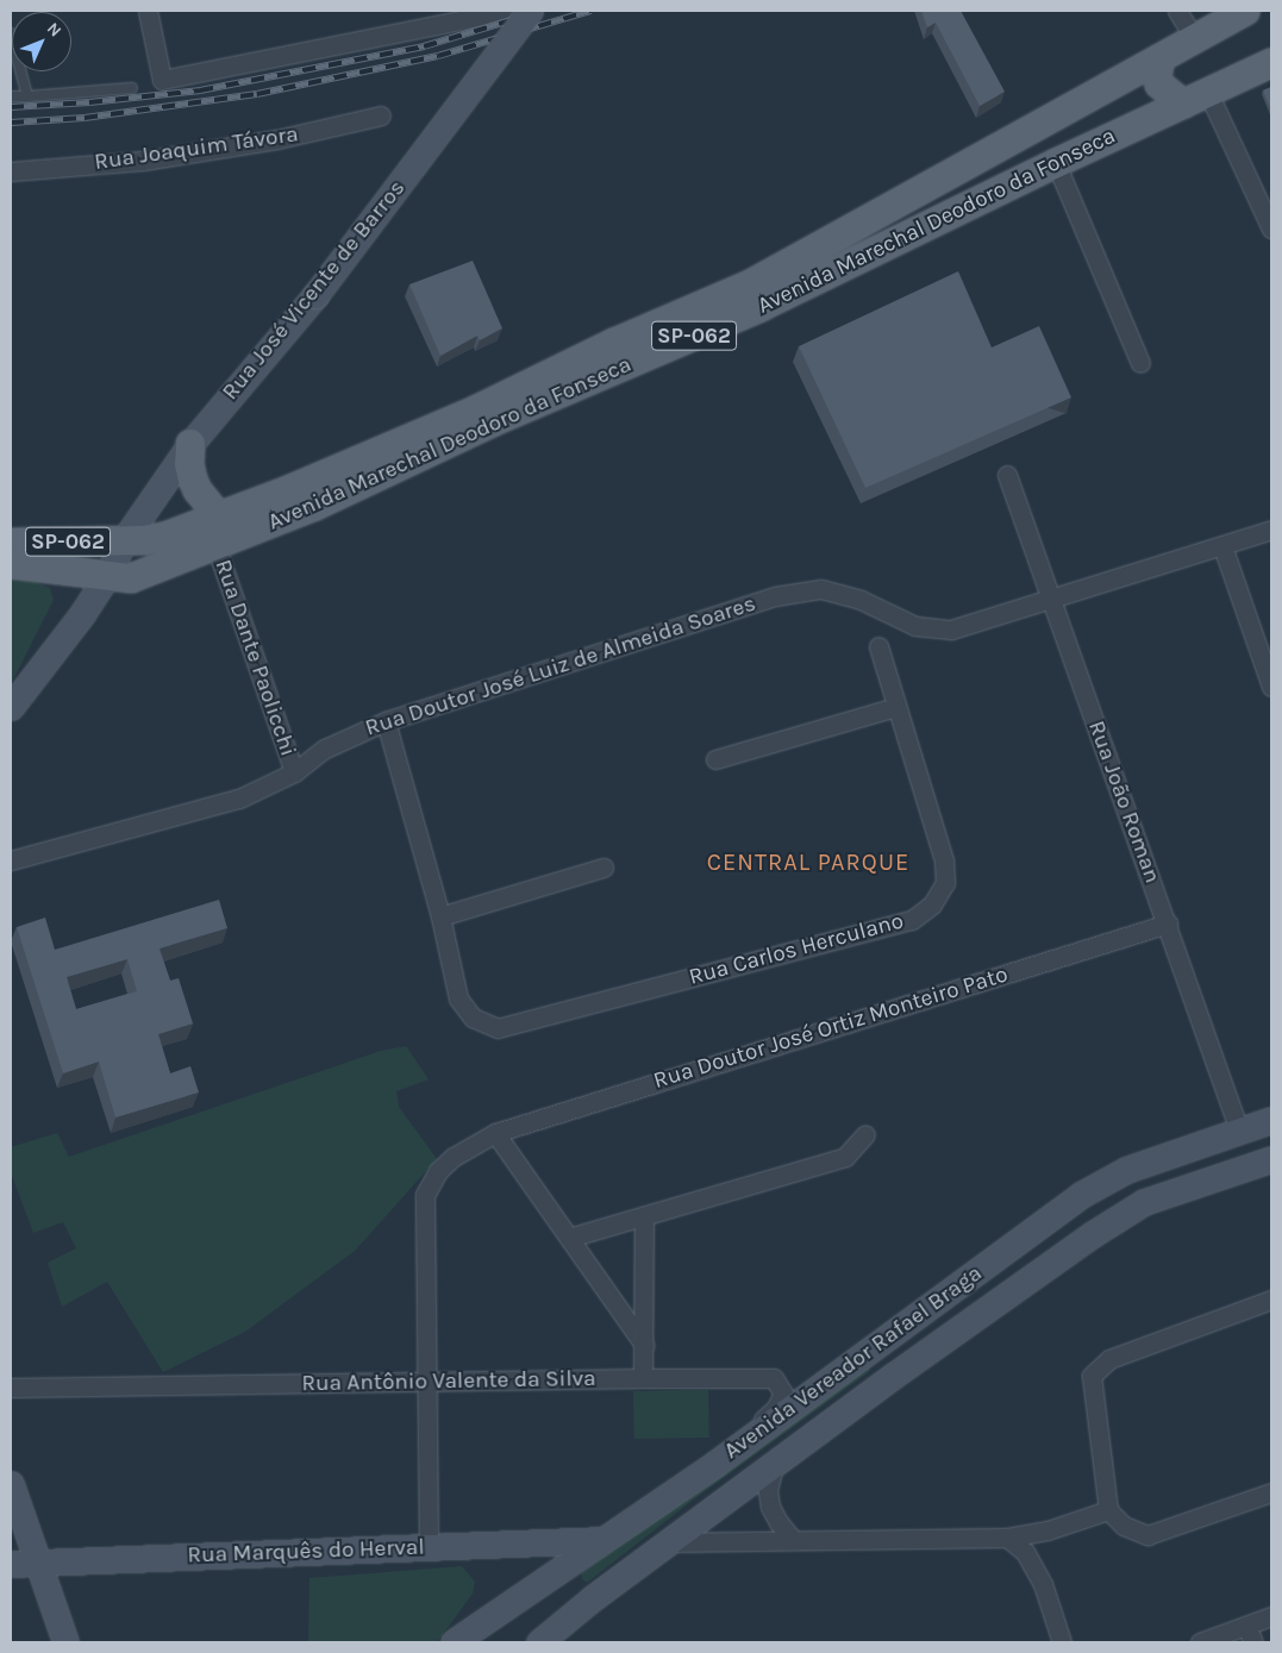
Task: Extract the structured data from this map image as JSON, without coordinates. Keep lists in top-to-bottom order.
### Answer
{
  "streets": {
    "main road": [
      "Avenida Marechal Deodoro da Fonseca",
      "Rua José Vicente de Barros",
      "SP-062",
      "Avenida Vereador Rafael Braga",
      "Rua Marquês do Herval"
    ],
    "street": [
      "Rua Joaquim Távora",
      "Rua Dante Paolicchi",
      "Rua Doutor José Luiz de Almeida Soares",
      "Rua João Roman",
      "Rua Carlos Herculano",
      "Rua Doutor José Ortiz Monteiro Pato",
      "Rua Antônio Valente da Silva"
    ]
  },
  "crossings": [
    ["Avenida Marechal Deodoro da Fonseca", "Rua José Vicente de Barros"],
    ["Avenida Marechal Deodoro da Fonseca", "SP-062"],
    ["Avenida Marechal Deodoro da Fonseca", "Rua Dante Paolicchi"],
    ["Rua José Vicente de Barros", "SP-062"],
    ["Rua Dante Paolicchi", "Rua Doutor José Luiz de Almeida Soares"],
    ["Rua Doutor José Luiz de Almeida Soares", "Rua João Roman"],
    ["Rua João Roman", "Rua Doutor José Ortiz Monteiro Pato"],
    ["Rua João Roman", "Avenida Vereador Rafael Braga"],
    ["Rua Doutor José Ortiz Monteiro Pato", "Rua Antônio Valente da Silva"],
    ["Rua Doutor José Ortiz Monteiro Pato", "Rua Marquês do Herval"],
    ["Avenida Vereador Rafael Braga", "Rua Antônio Valente da Silva"],
    ["Avenida Vereador Rafael Braga", "Rua Marquês do Herval"]
  ],
  "districts": ["CENTRAL PARQUE"],
  "north": "top right"
}
